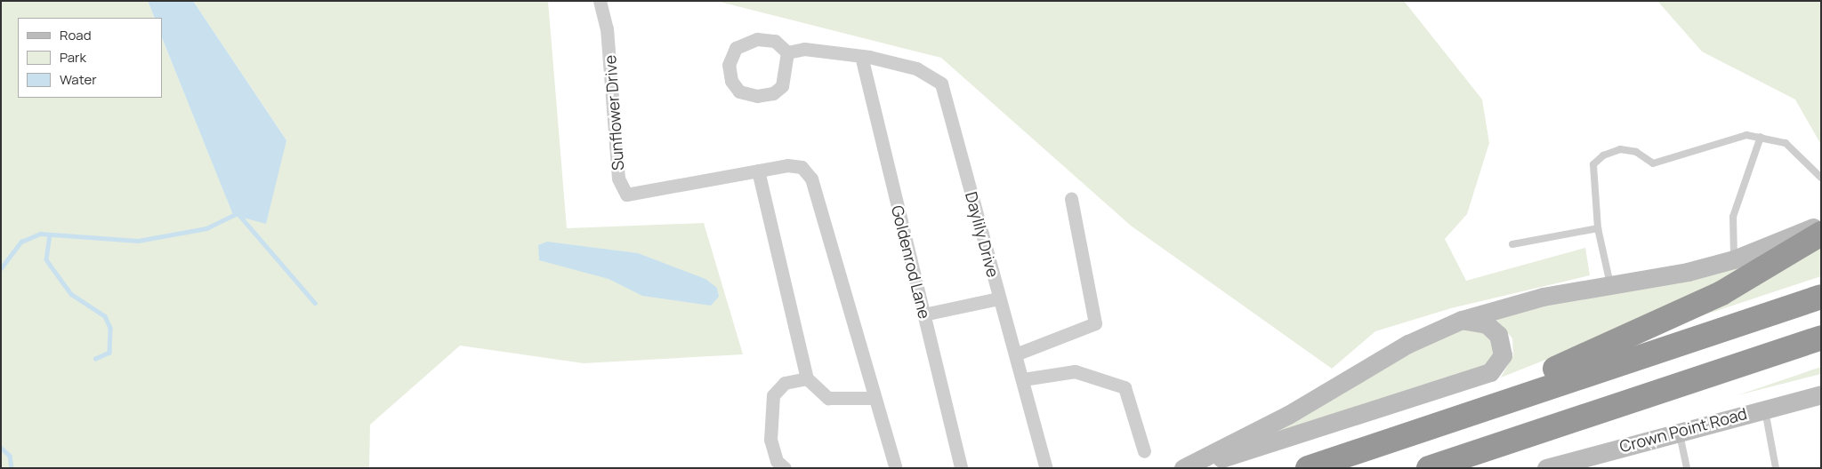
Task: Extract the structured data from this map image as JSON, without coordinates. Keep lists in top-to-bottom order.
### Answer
{
  "streets": {
    "main road": ["Crown Point Road"],
    "street": ["Sunflower Drive", "Daylily Drive", "Goldenrod Lane"]
  },
  "crossings": [
    ["Daylily Drive", "Goldenrod Lane"]
  ],
  "legend": ["Road", "Park", "Water"]
}
